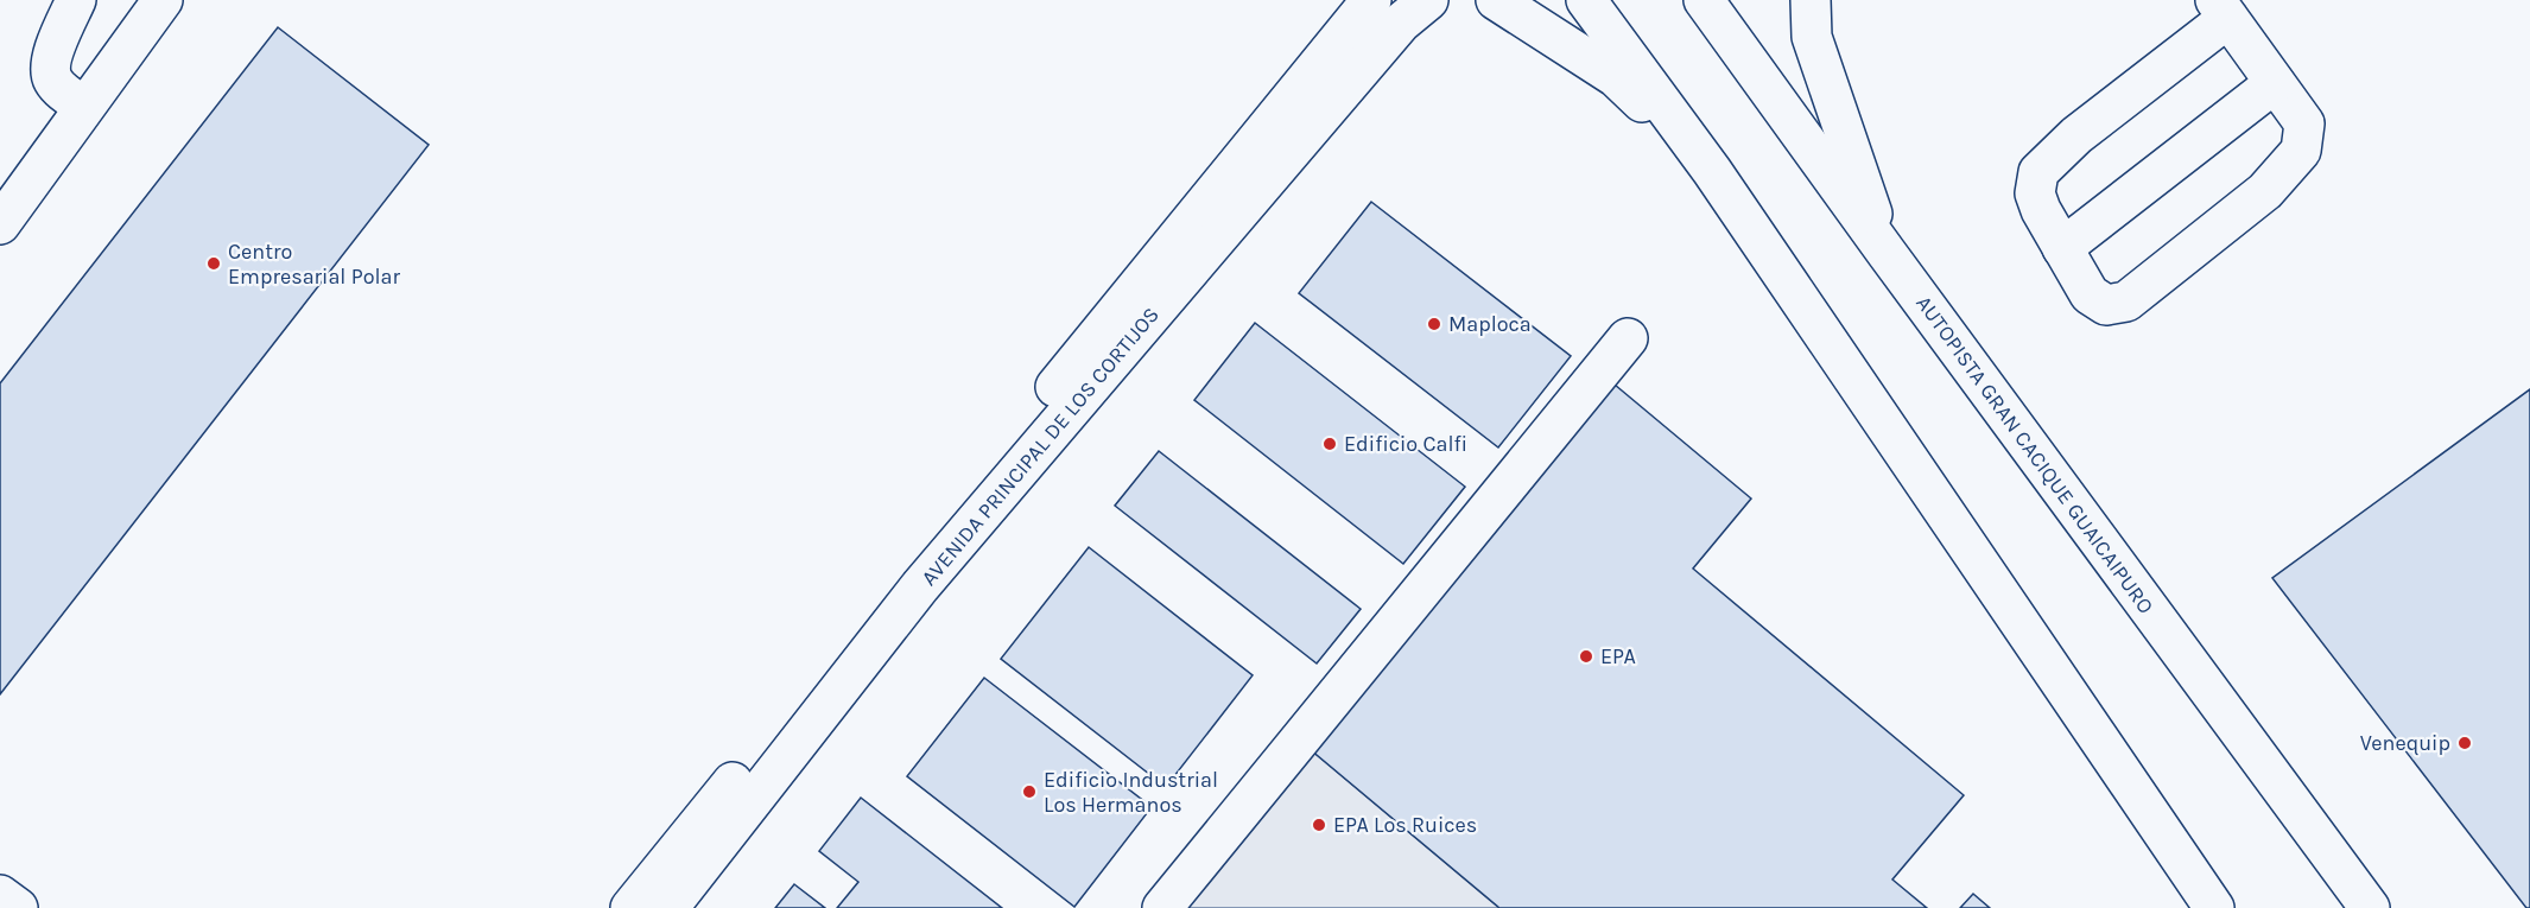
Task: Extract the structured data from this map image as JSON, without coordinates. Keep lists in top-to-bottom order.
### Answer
{
  "streets": {
    "main road": ["AVENIDA PRINCIPAL DE LOS CORTIJOS", "AUTOPISTA GRAN CACIQUE GUAICAIPURO"]
  },
  "places": [
    "Centro Empresarial Polar",
    "Maploca",
    "Edificio Calfi",
    "EPA",
    "Venequip",
    "Edificio Industrial Los Hermanos",
    "EPA Los Ruices"
  ]
}
